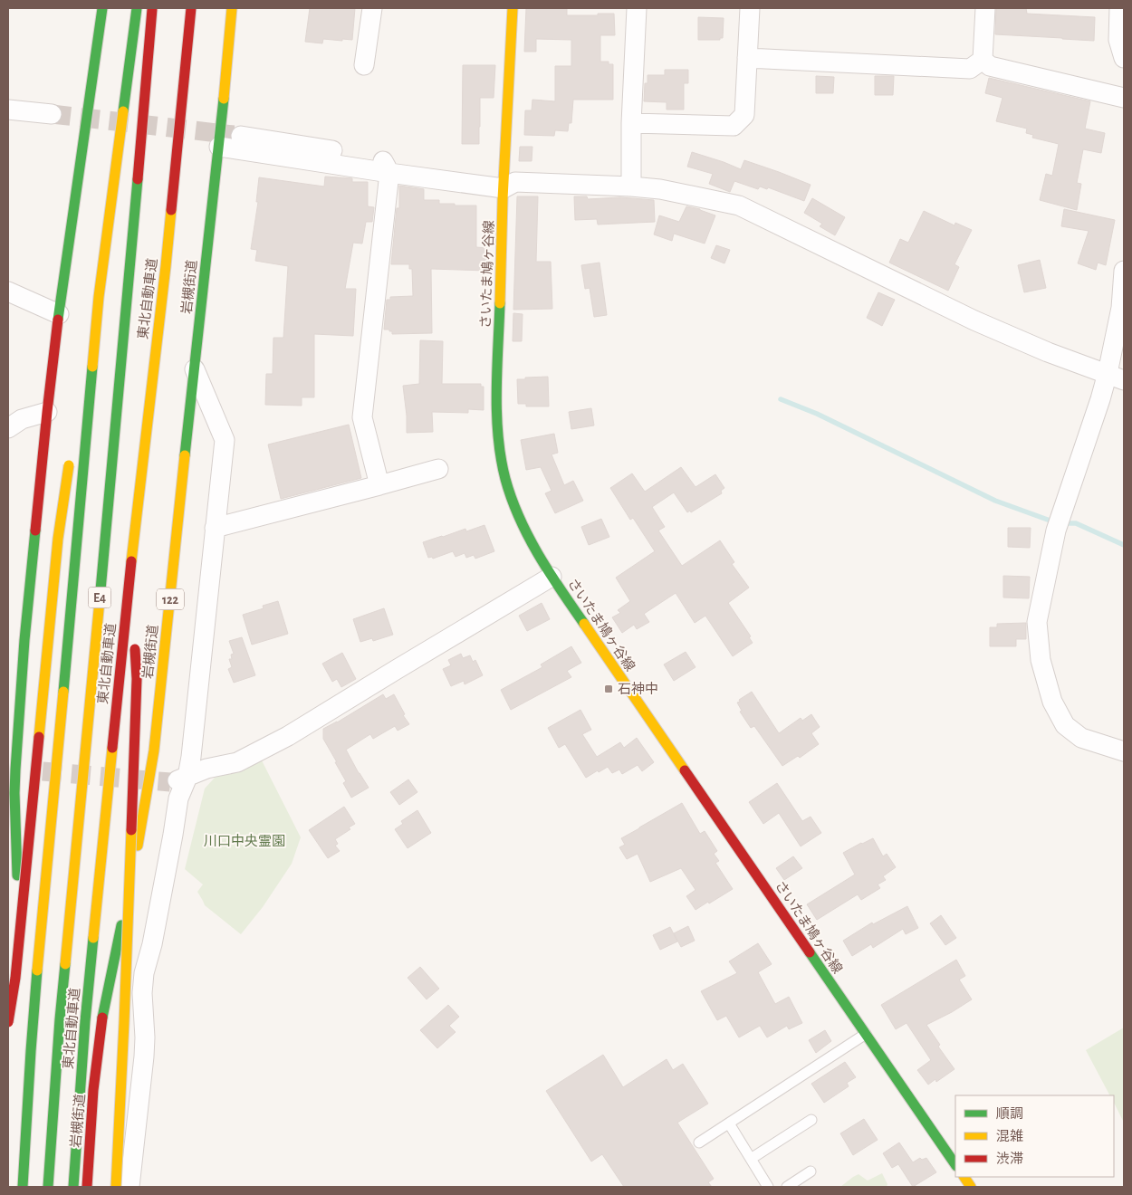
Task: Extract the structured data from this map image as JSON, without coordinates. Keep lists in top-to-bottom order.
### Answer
{
  "streets": {
    "main road": [
      "さいたま鳩ヶ谷線",
      "岩槻街道",
      "東北自動車道",
      "E4",
      "122"
    ]
  },
  "crossings": [
    ["岩槻街道", "122"]
  ],
  "parks": ["川口中央霊園"],
  "places": {
    "transit": ["石神中"]
  },
  "legend": ["順調", "混雑", "渋滞"]
}
